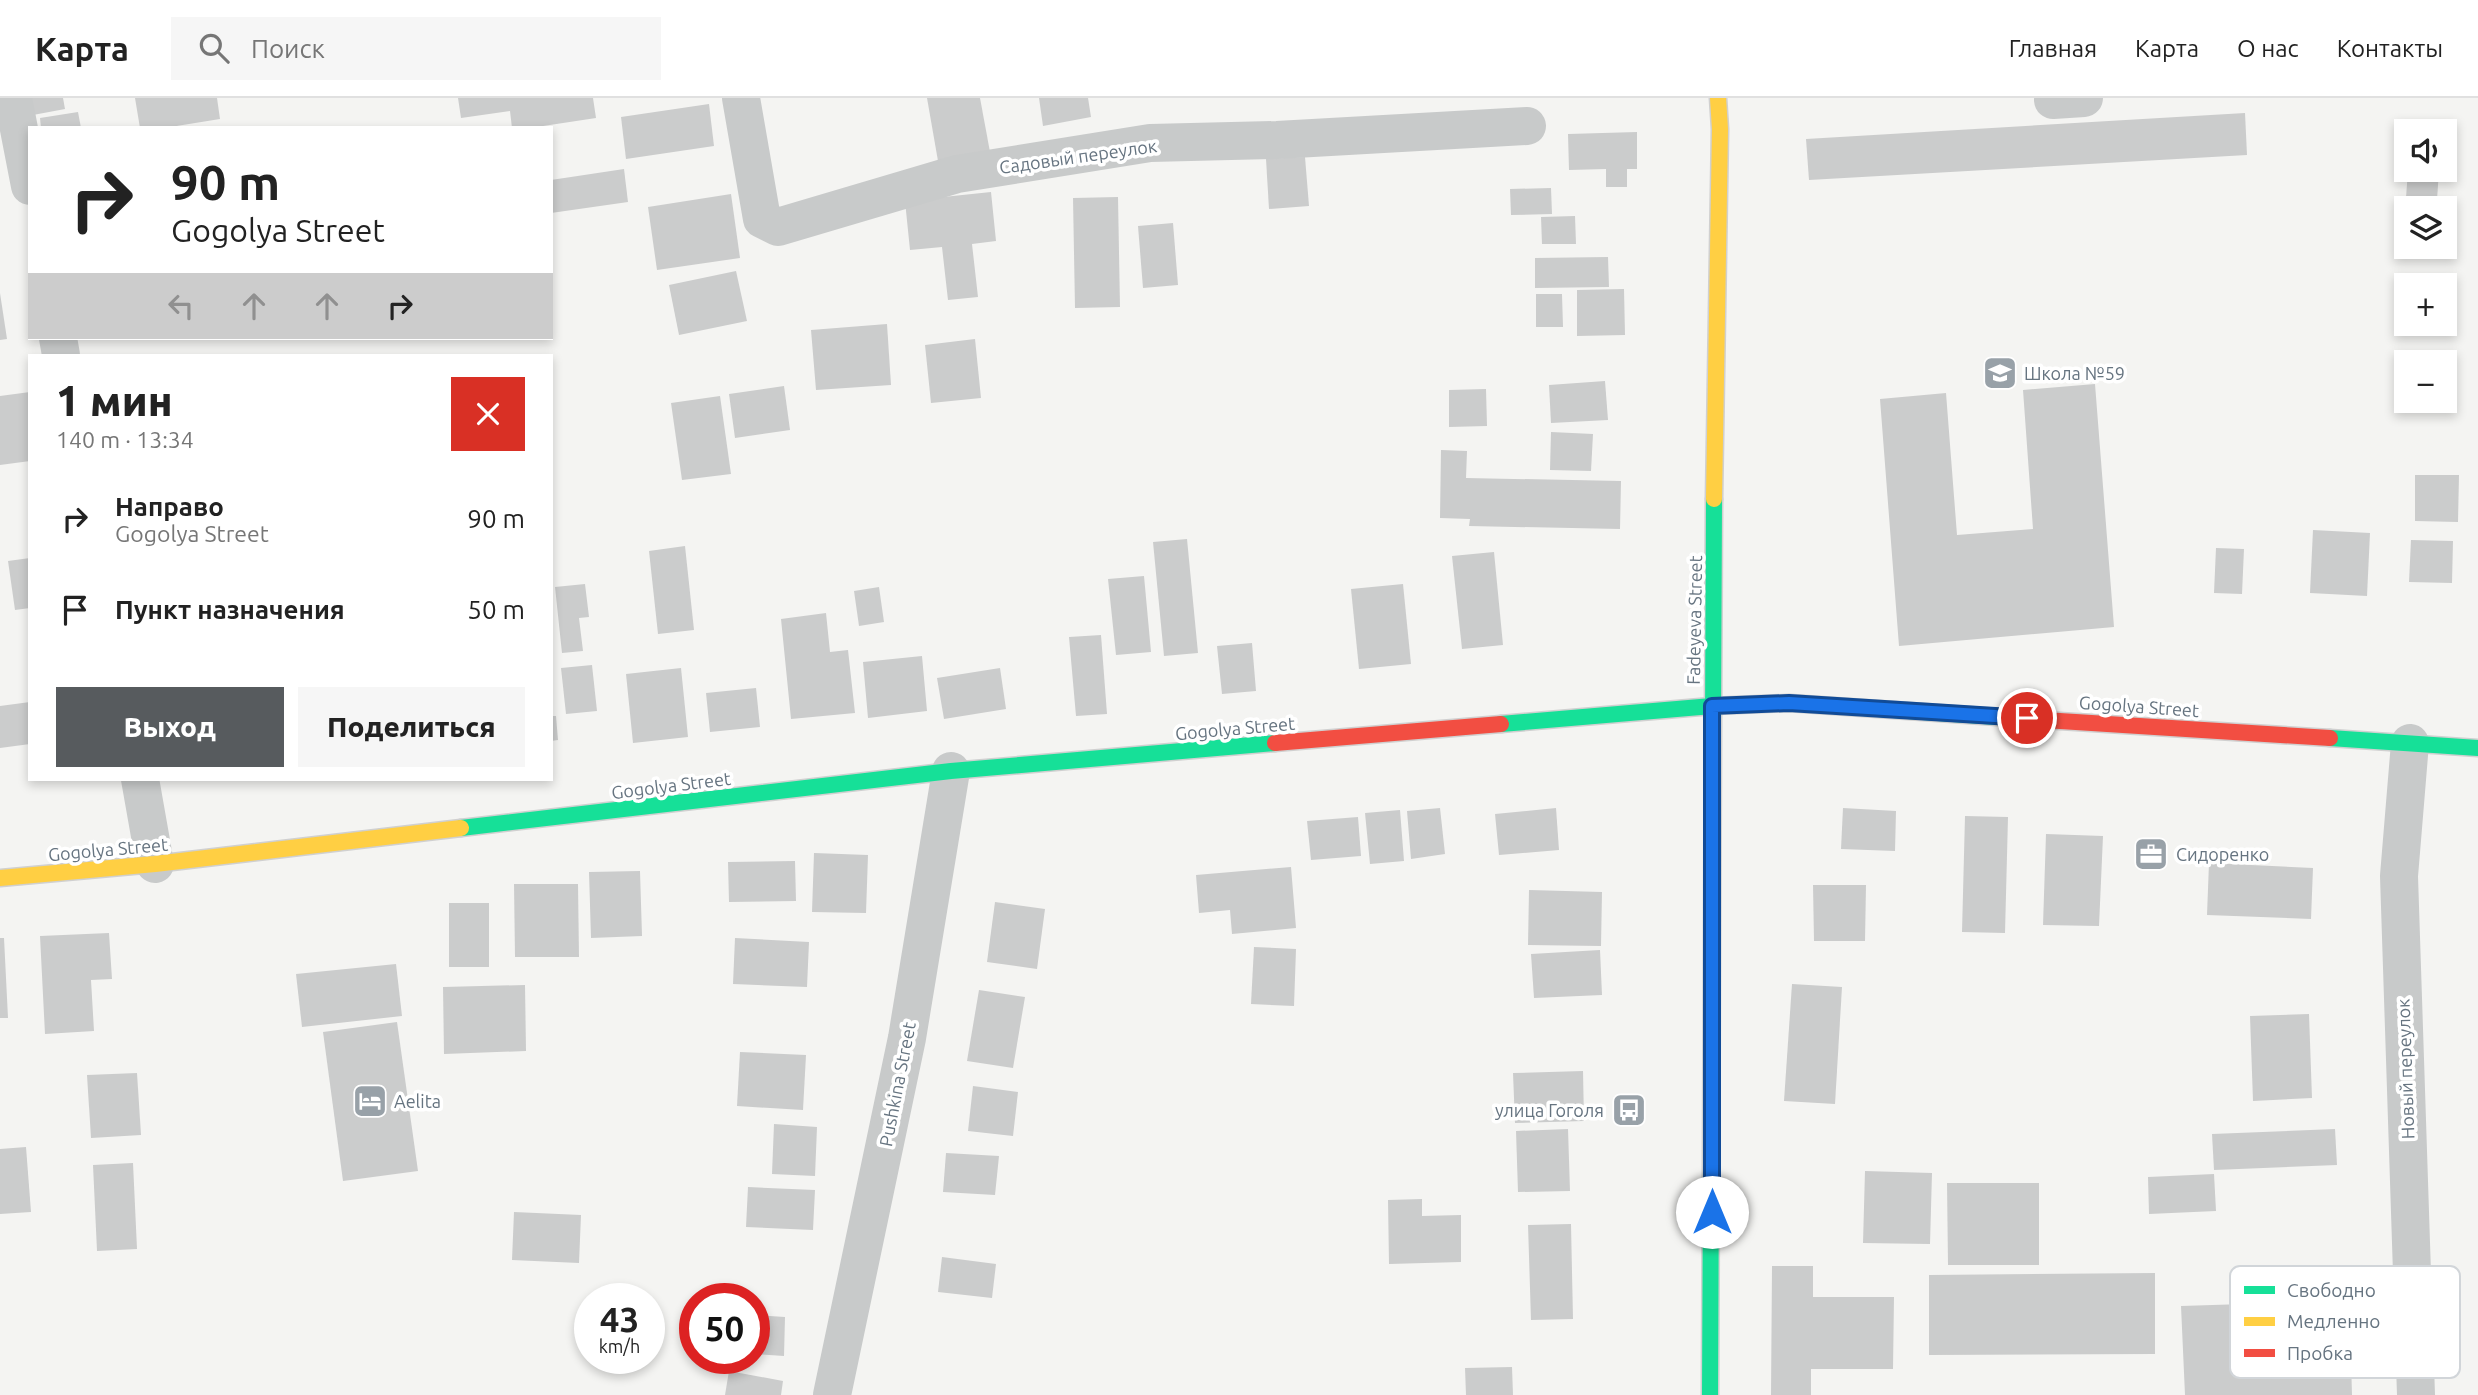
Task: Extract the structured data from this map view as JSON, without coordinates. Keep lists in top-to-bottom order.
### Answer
{
  "streets": {
    "main road": ["Fadeyeva Street", "Gogolya Street"],
    "street": ["Садовый переулок", "Новый переулок", "Pushkina Street"]
  },
  "crossings": [
    ["Fadeyeva Street", "Gogolya Street"],
    ["Gogolya Street", "Новый переулок"],
    ["Gogolya Street", "Pushkina Street"]
  ],
  "places": {
    "school or university": ["Школа №59"],
    "office": ["Сидоренко"],
    "hotel": ["Aelita"],
    "bus stop": ["улица Гоголя"]
  },
  "legend": ["Свободно", "Медленно", "Пробка"],
  "page": {
    "header": "Карта",
    "search": "Поиск",
    "nav": [
      "Главная",
      "Карта",
      "О нас",
      "Контакты"
    ],
    "map_buttons": ["+", "−"],
    "turn": ["90 m", "Gogolya Street"],
    "heading": ["1 мин", "140 m · 13:34"],
    "list": [
      {
        "name": "Направо",
        "note": "Gogolya Street",
        "value": "90 m"
      },
      {
        "name": "Пункт назначения",
        "value": "50 m"
      }
    ],
    "buttons": ["Выход", "Поделиться"],
    "speed": "43 km/h",
    "limit": "50"
  }
}
